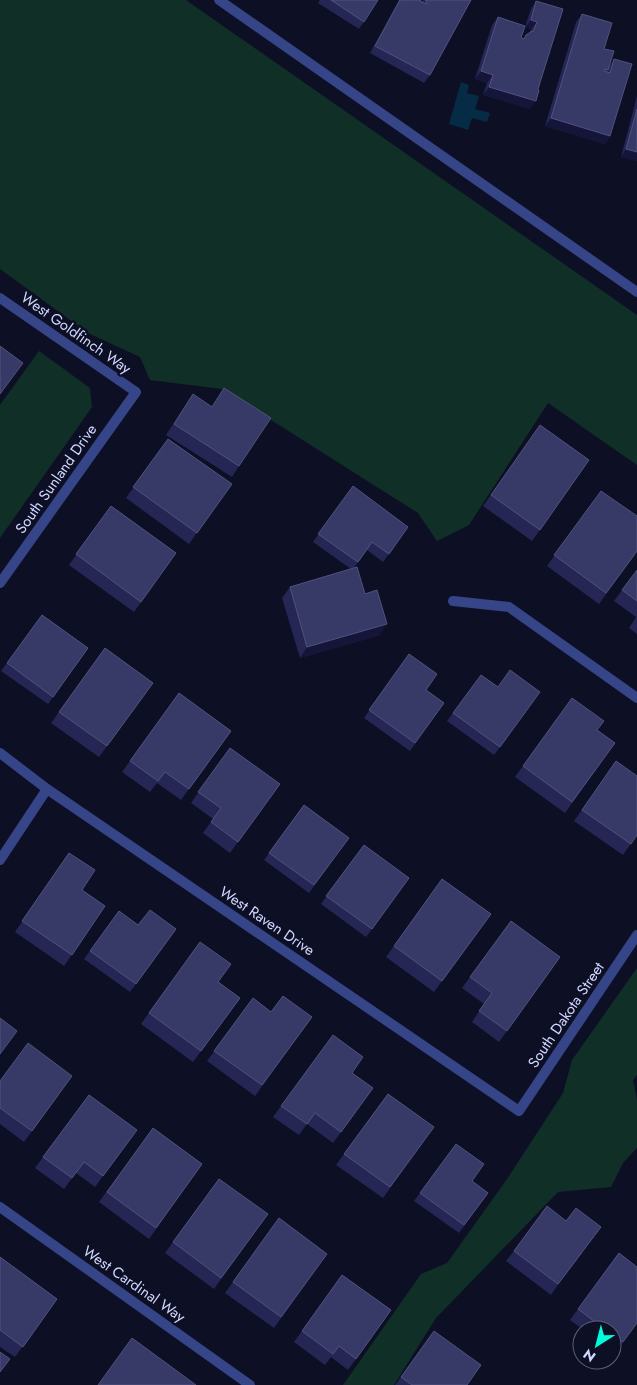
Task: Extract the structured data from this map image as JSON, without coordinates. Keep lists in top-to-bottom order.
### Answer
{
  "streets": {
    "street": [
      "West Goldfinch Way",
      "South Sunland Drive",
      "West Raven Drive",
      "South Dakota Street",
      "West Cardinal Way"
    ]
  },
  "crossings": [
    ["West Goldfinch Way", "South Sunland Drive"],
    ["West Raven Drive", "South Dakota Street"]
  ],
  "north": "bottom left"
}
